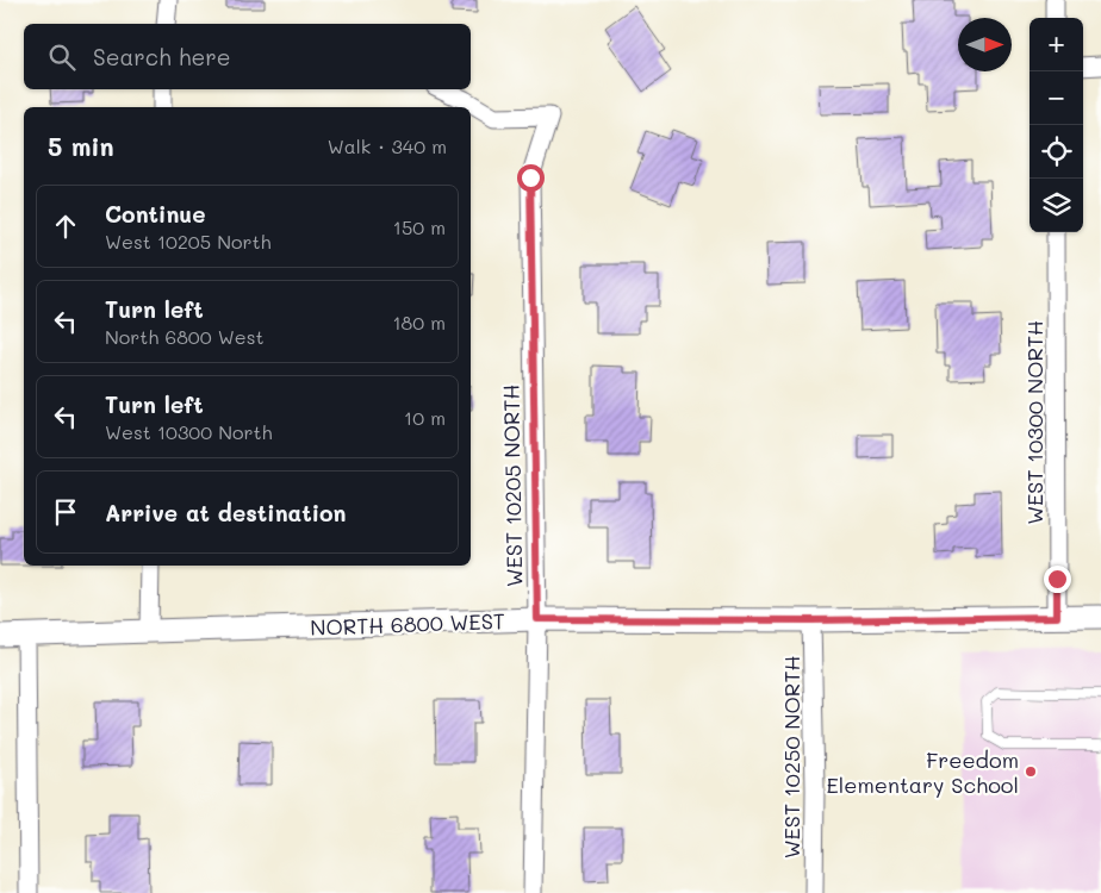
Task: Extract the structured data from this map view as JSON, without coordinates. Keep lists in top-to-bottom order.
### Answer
{
  "streets": {
    "street": [
      "WEST 10300 NORTH",
      "WEST 10205 NORTH",
      "NORTH 6800 WEST",
      "WEST 10250 NORTH"
    ]
  },
  "crossings": [
    ["WEST 10300 NORTH", "NORTH 6800 WEST"],
    ["WEST 10205 NORTH", "NORTH 6800 WEST"],
    ["NORTH 6800 WEST", "WEST 10250 NORTH"]
  ],
  "places": ["Freedom Elementary School"],
  "north": "right",
  "page": {
    "map_buttons": ["+", "−"],
    "search": "Search here",
    "heading": ["5 min", "Walk · 340 m"],
    "list": [
      ["Continue", "West 10205 North", "150 m"],
      ["Turn left", "North 6800 West", "180 m"],
      ["Turn left", "West 10300 North", "10 m"],
      "Arrive at destination"
    ]
  }
}
